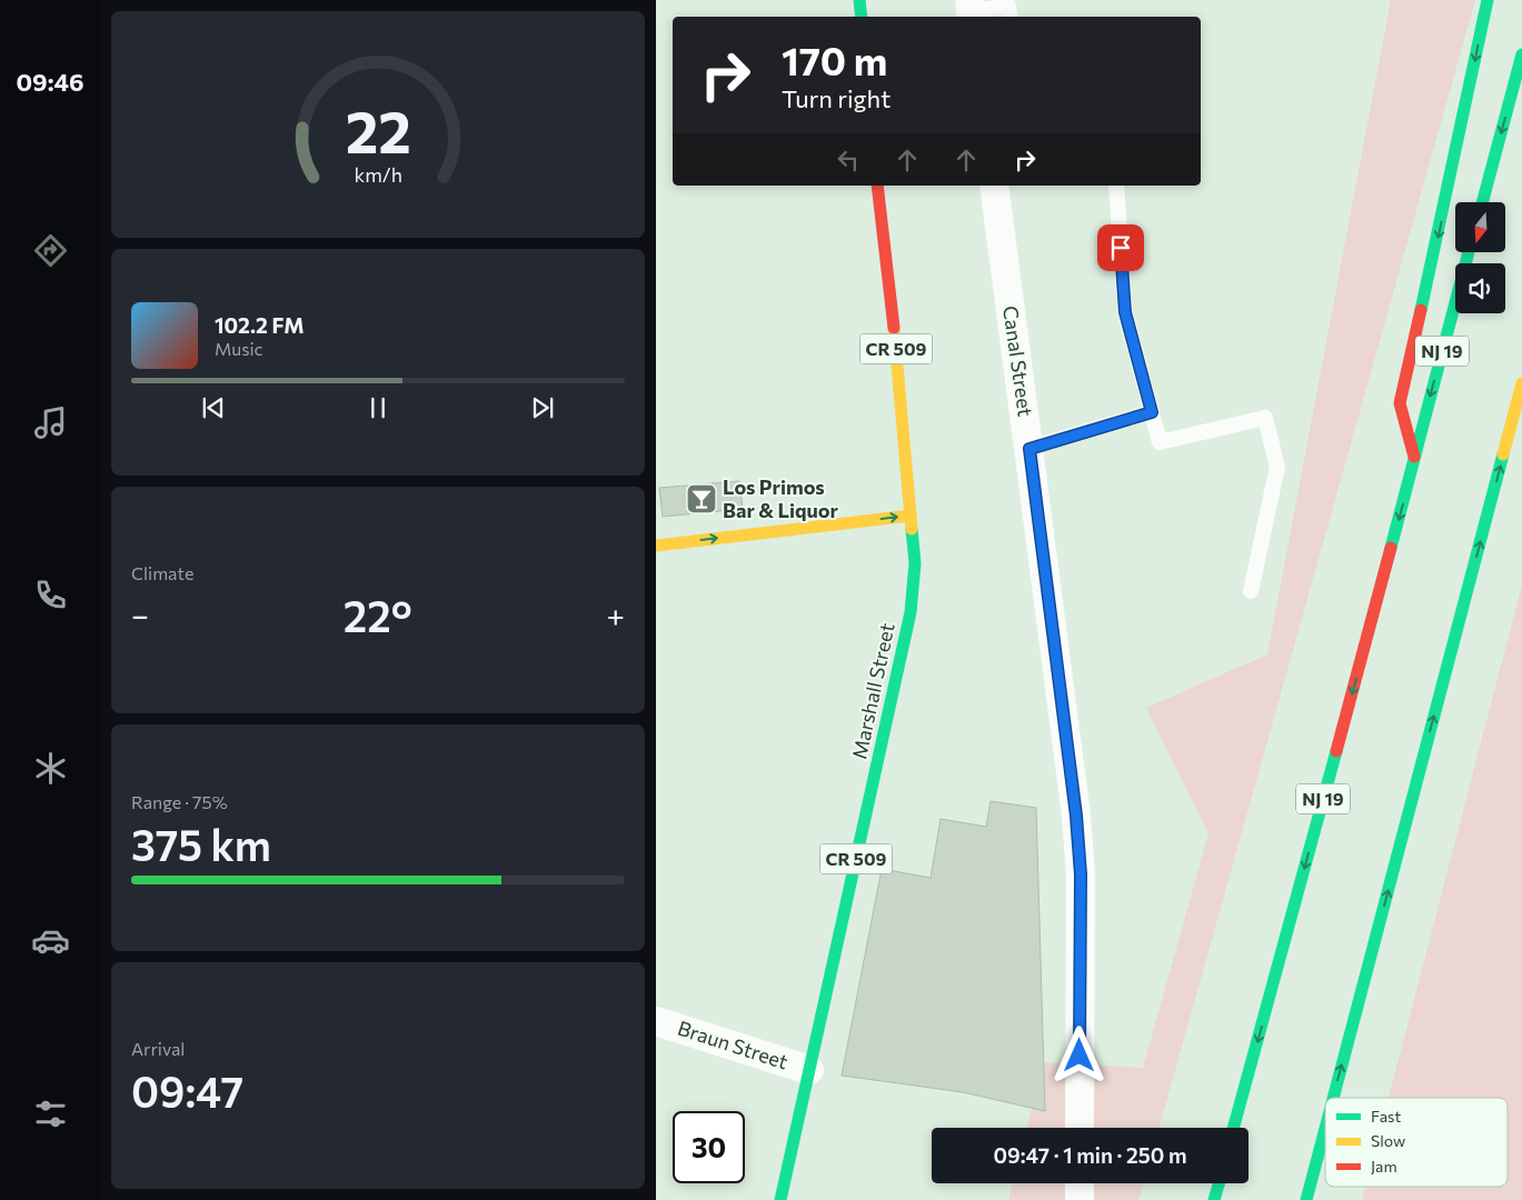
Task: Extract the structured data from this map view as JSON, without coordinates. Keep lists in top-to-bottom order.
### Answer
{
  "streets": {
    "main road": ["CR 509", "NJ 19", "Marshall Street"],
    "street": ["Canal Street", "Braun Street"]
  },
  "crossings": [
    ["Marshall Street", "Braun Street"]
  ],
  "places": {
    "bar": ["Los Primos Bar & Liquor"]
  },
  "legend": ["Fast", "Slow", "Jam"],
  "north": "bottom",
  "page": {
    "tabs": "09:46",
    "turn": ["170 m", "Turn right"],
    "song": ["102.2 FM", "Music"],
    "tile": [
      "Climate",
      ["Range · 75%", "375 km"],
      ["Arrival", "09:47"]
    ],
    "heat": ["−", "22°", "+"],
    "limit": "30",
    "trip": "09:47 · 1 min · 250 m",
    "gauge": ["22", "km/h"]
  }
}
